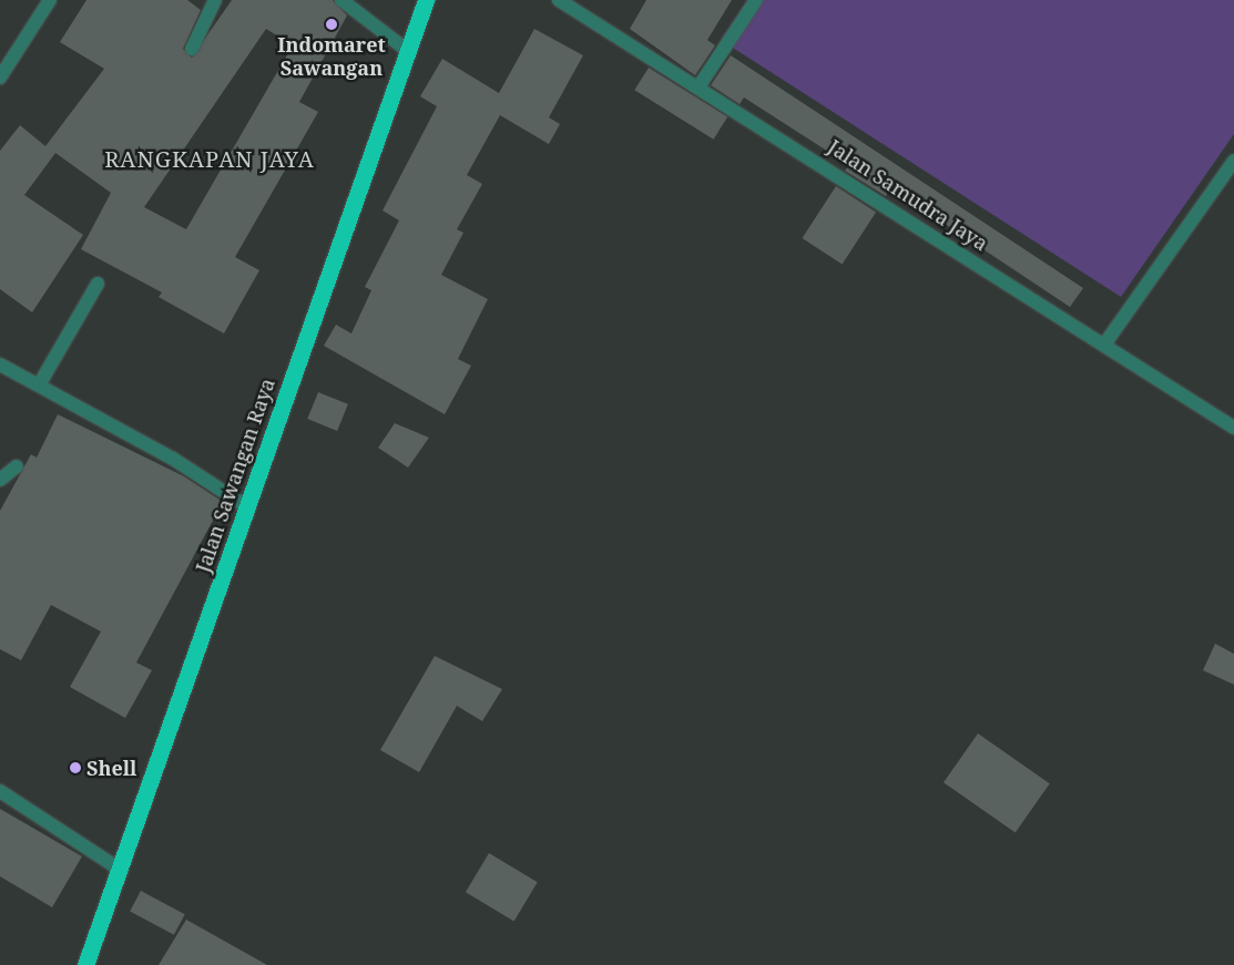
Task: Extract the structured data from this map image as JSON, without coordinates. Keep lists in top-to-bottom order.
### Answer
{
  "streets": {
    "highway": ["Jalan Sawangan Raya"],
    "street": ["Jalan Samudra Jaya"]
  },
  "districts": ["RANGKAPAN JAYA"],
  "places": ["Indomaret Sawangan", "Shell"]
}
